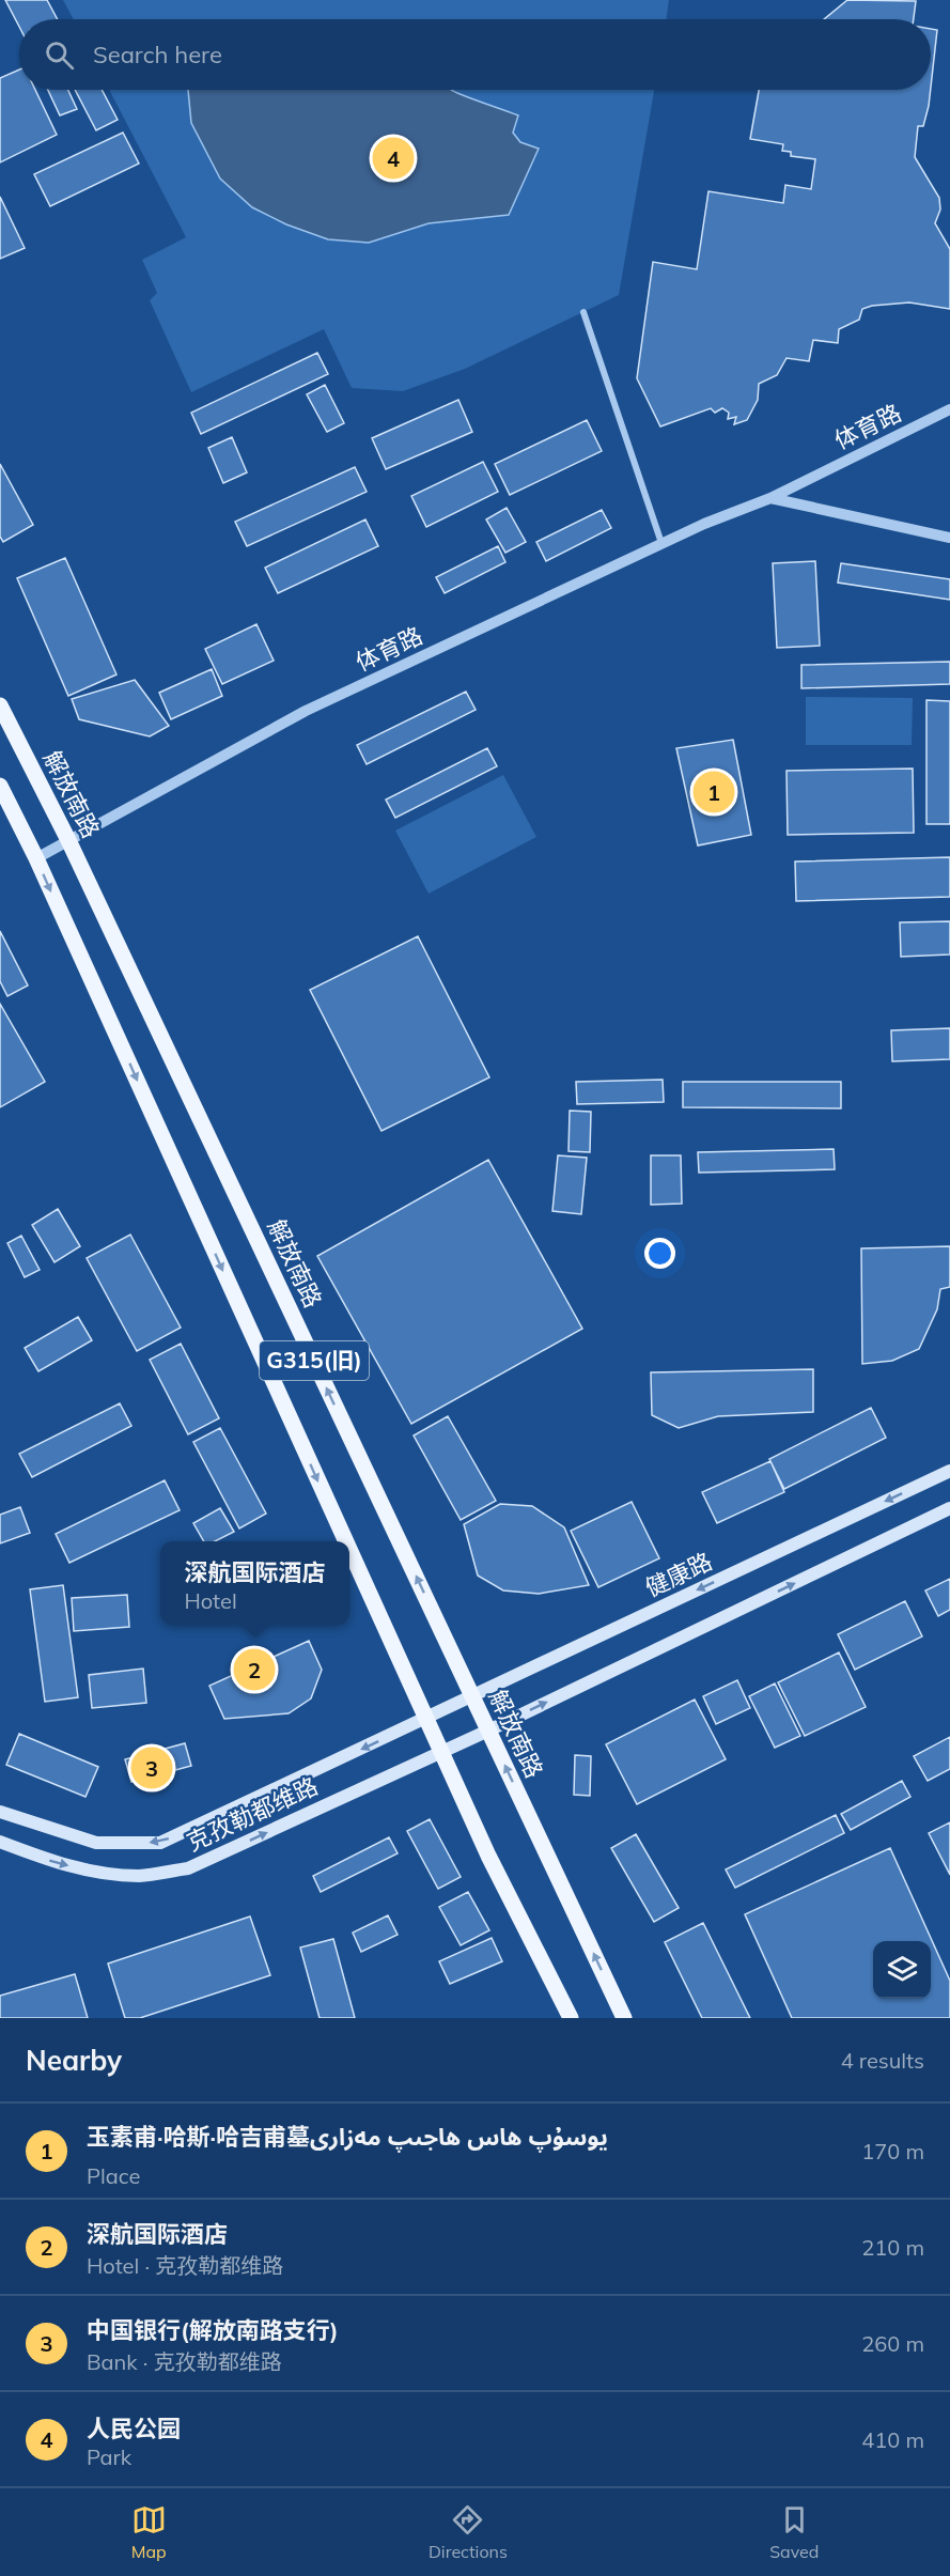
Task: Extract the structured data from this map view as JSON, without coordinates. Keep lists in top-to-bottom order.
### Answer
{
  "streets": {
    "main road": [
      "解放南路",
      "G315(旧)",
      "健康路",
      "克孜勒都维路"
    ],
    "street": ["体育路"]
  },
  "crossings": [
    ["体育路", "解放南路"],
    ["体育路", "G315(旧)"],
    ["解放南路", "健康路"],
    ["G315(旧)", "健康路"],
    ["G315(旧)", "克孜勒都维路"],
    ["健康路", "克孜勒都维路"]
  ],
  "page": {
    "search": "Search here",
    "pins": [
      "4",
      "1",
      "2",
      "3"
    ],
    "popup": ["深航国际酒店", "Hotel"],
    "heading": ["Nearby", "4 results"],
    "list": [
      {
        "mark": "1",
        "name": "玉素甫·哈斯·哈吉甫墓يوسۇپ ھاس ھاجىپ مەزارى",
        "note": "Place",
        "value": "170 m"
      },
      {
        "mark": "2",
        "name": "深航国际酒店",
        "note": "Hotel · 克孜勒都维路",
        "value": "210 m"
      },
      {
        "mark": "3",
        "name": "中国银行(解放南路支行)",
        "note": "Bank · 克孜勒都维路",
        "value": "260 m"
      },
      {
        "mark": "4",
        "name": "人民公园",
        "note": "Park",
        "value": "410 m"
      }
    ],
    "nav": ["Map", "Directions", "Saved"]
  }
}
